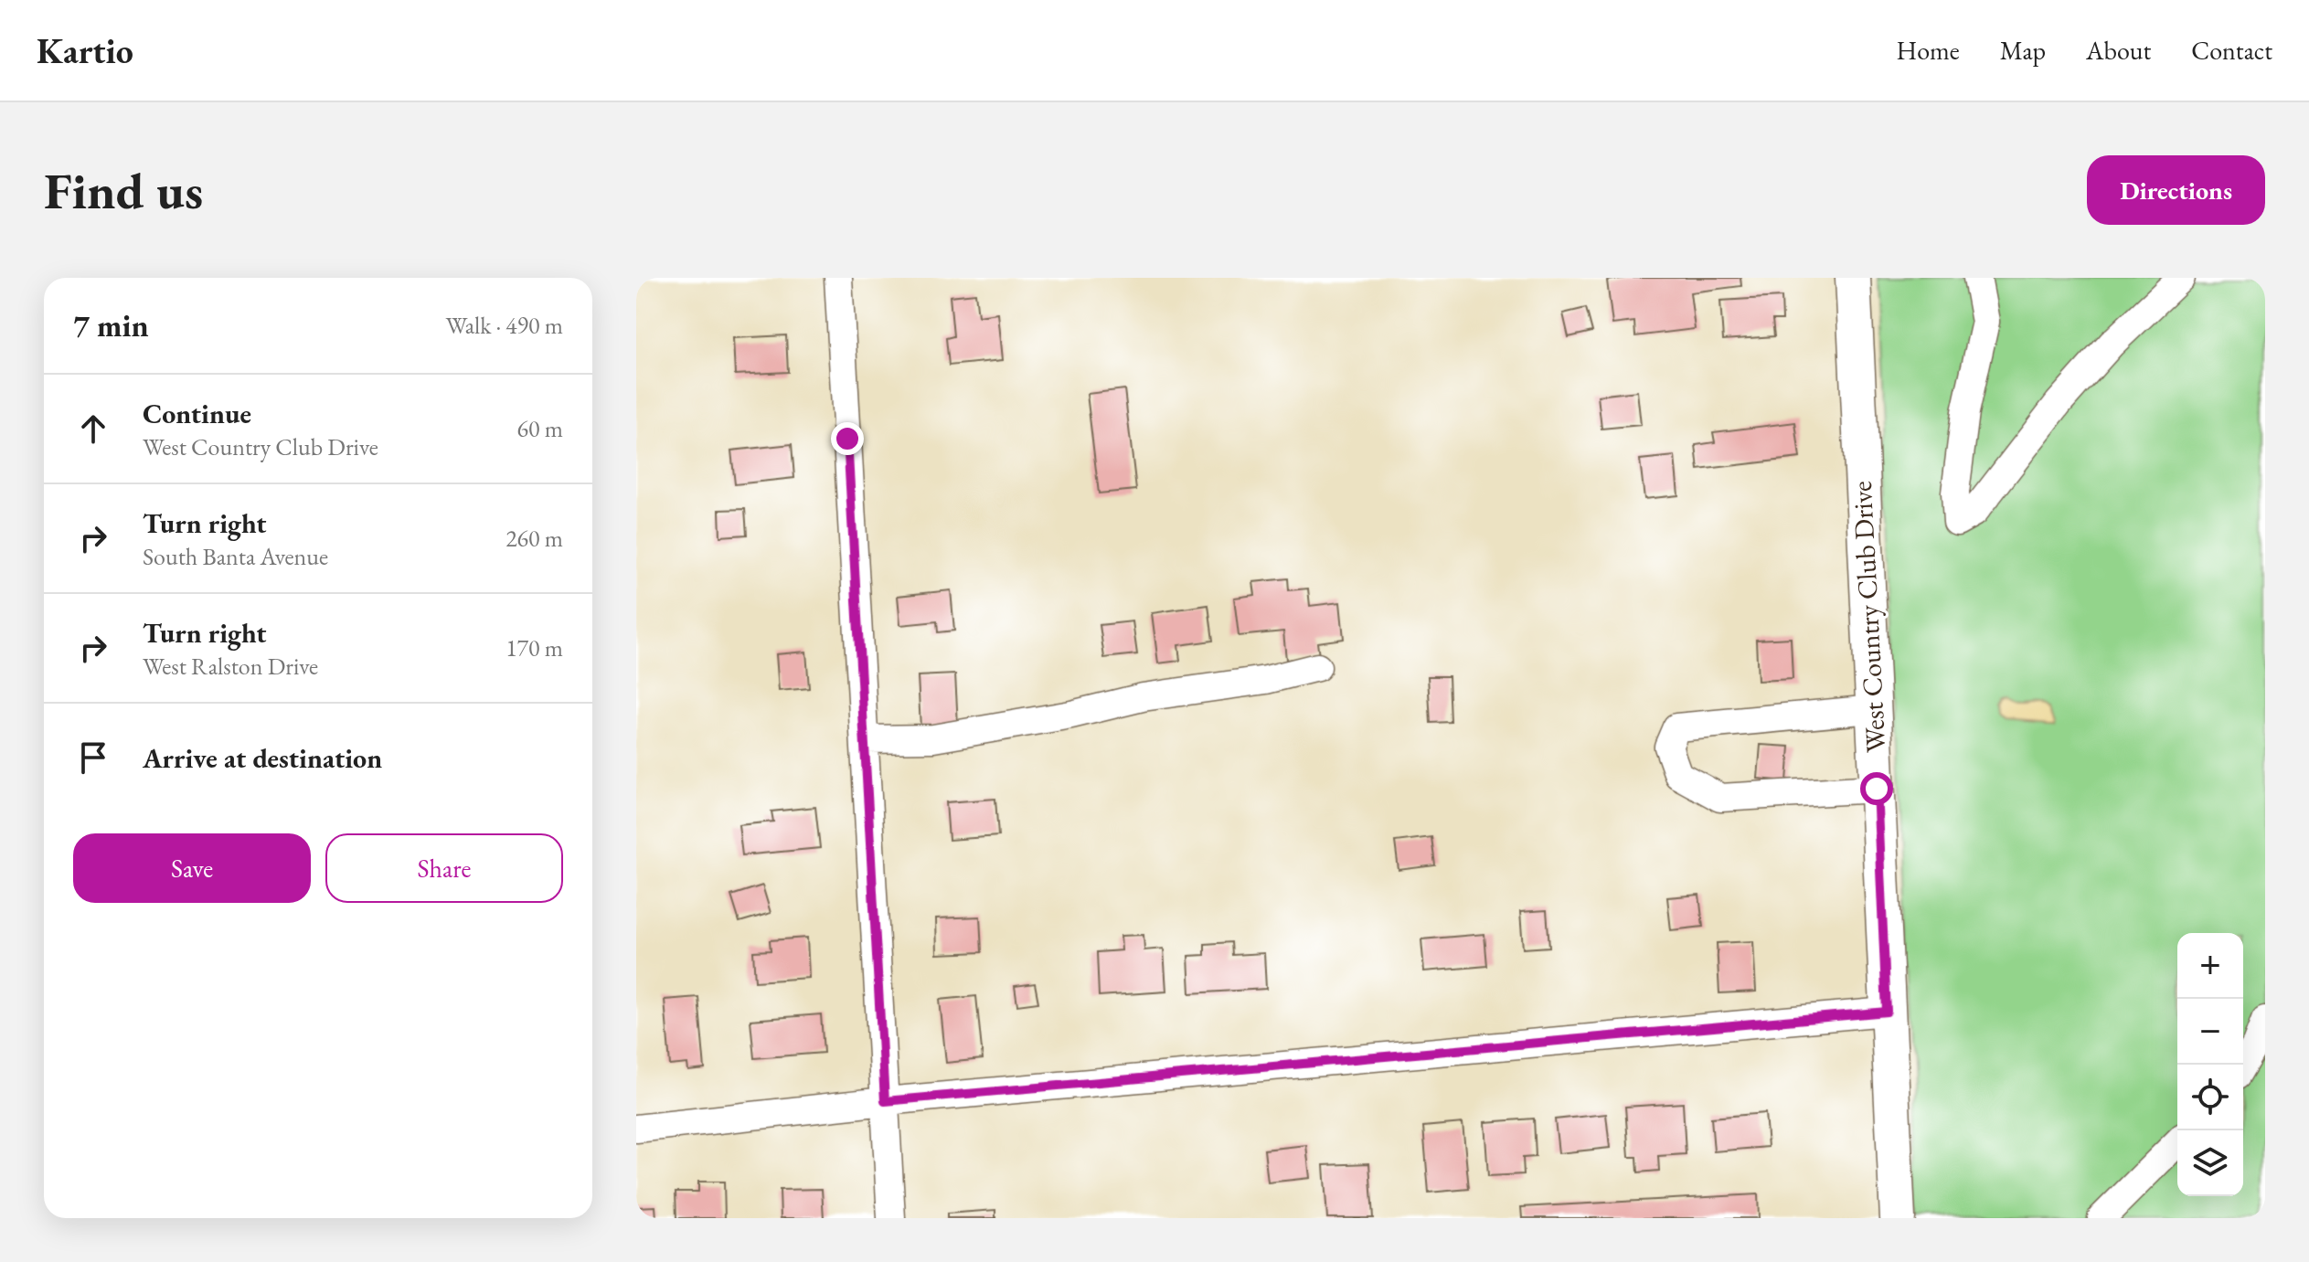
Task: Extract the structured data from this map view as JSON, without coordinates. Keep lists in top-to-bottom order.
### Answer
{
  "streets": {
    "main road": ["West Country Club Drive"]
  },
  "page": {
    "header": "Kartio",
    "nav": [
      "Home",
      "Map",
      "About",
      "Contact"
    ],
    "buttons": [
      "Directions",
      ["Save", "Share"]
    ],
    "title": "Find us",
    "heading": ["7 min", "Walk · 490 m"],
    "list": [
      ["Continue", "West Country Club Drive", "60 m"],
      ["Turn right", "South Banta Avenue", "260 m"],
      ["Turn right", "West Ralston Drive", "170 m"],
      "Arrive at destination"
    ],
    "map_buttons": ["+", "−"]
  }
}
